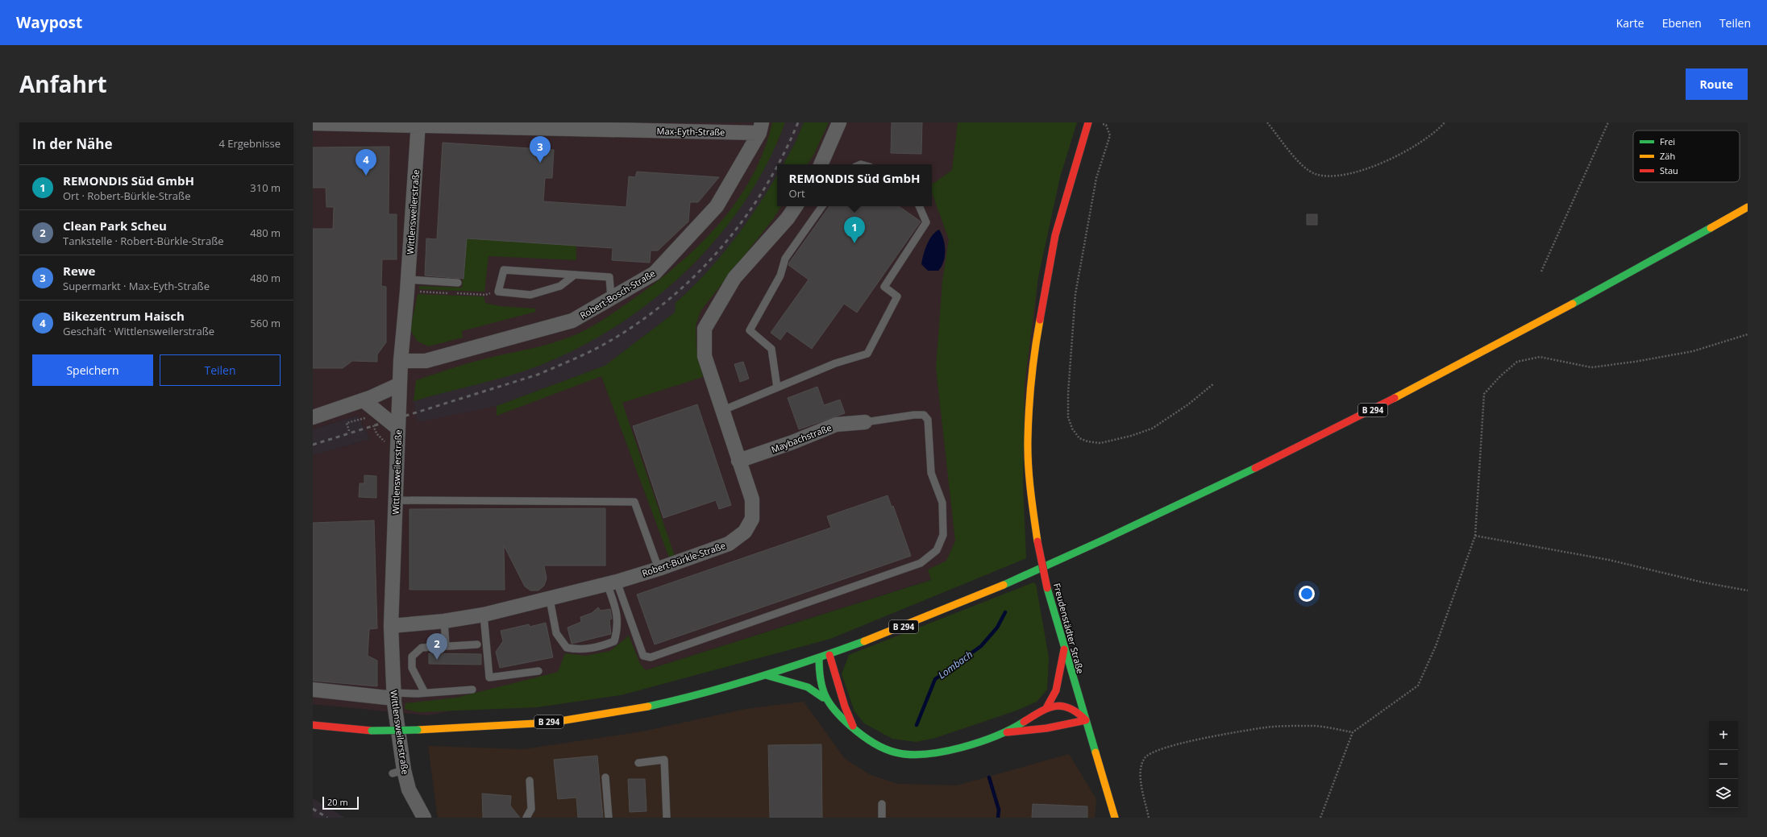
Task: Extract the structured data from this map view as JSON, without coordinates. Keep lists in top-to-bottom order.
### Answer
{
  "streets": {
    "main road": ["B 294", "Freudenstädter Straße"],
    "street": [
      "Max-Eyth-Straße",
      "Wittlensweilerstraße",
      "Robert-Bosch-Straße",
      "Maybachstraße",
      "Robert-Bürkle-Straße"
    ]
  },
  "crossings": [
    ["Max-Eyth-Straße", "Wittlensweilerstraße"],
    ["Max-Eyth-Straße", "Robert-Bosch-Straße"],
    ["Wittlensweilerstraße", "Robert-Bosch-Straße"],
    ["Wittlensweilerstraße", "Robert-Bürkle-Straße"],
    ["Maybachstraße", "Robert-Bürkle-Straße"]
  ],
  "water": ["Lombach"],
  "legend": ["Frei", "Zäh", "Stau"],
  "scale_bar": "20 m",
  "page": {
    "header": "Waypost",
    "nav": ["Karte", "Ebenen", "Teilen"],
    "title": "Anfahrt",
    "buttons": [
      "Route",
      ["Speichern", "Teilen"]
    ],
    "heading": ["In der Nähe", "4 Ergebnisse"],
    "pins": [
      "3",
      "4",
      "1",
      "2"
    ],
    "list": [
      {
        "mark": "1",
        "name": "REMONDIS Süd GmbH",
        "note": "Ort · Robert-Bürkle-Straße",
        "value": "310 m"
      },
      {
        "mark": "2",
        "name": "Clean Park Scheu",
        "note": "Tankstelle · Robert-Bürkle-Straße",
        "value": "480 m"
      },
      {
        "mark": "3",
        "name": "Rewe",
        "note": "Supermarkt · Max-Eyth-Straße",
        "value": "480 m"
      },
      {
        "mark": "4",
        "name": "Bikezentrum Haisch",
        "note": "Geschäft · Wittlensweilerstraße",
        "value": "560 m"
      }
    ],
    "popup": ["REMONDIS Süd GmbH", "Ort"],
    "map_buttons": ["+", "−"],
    "scale": "20 m"
  }
}
